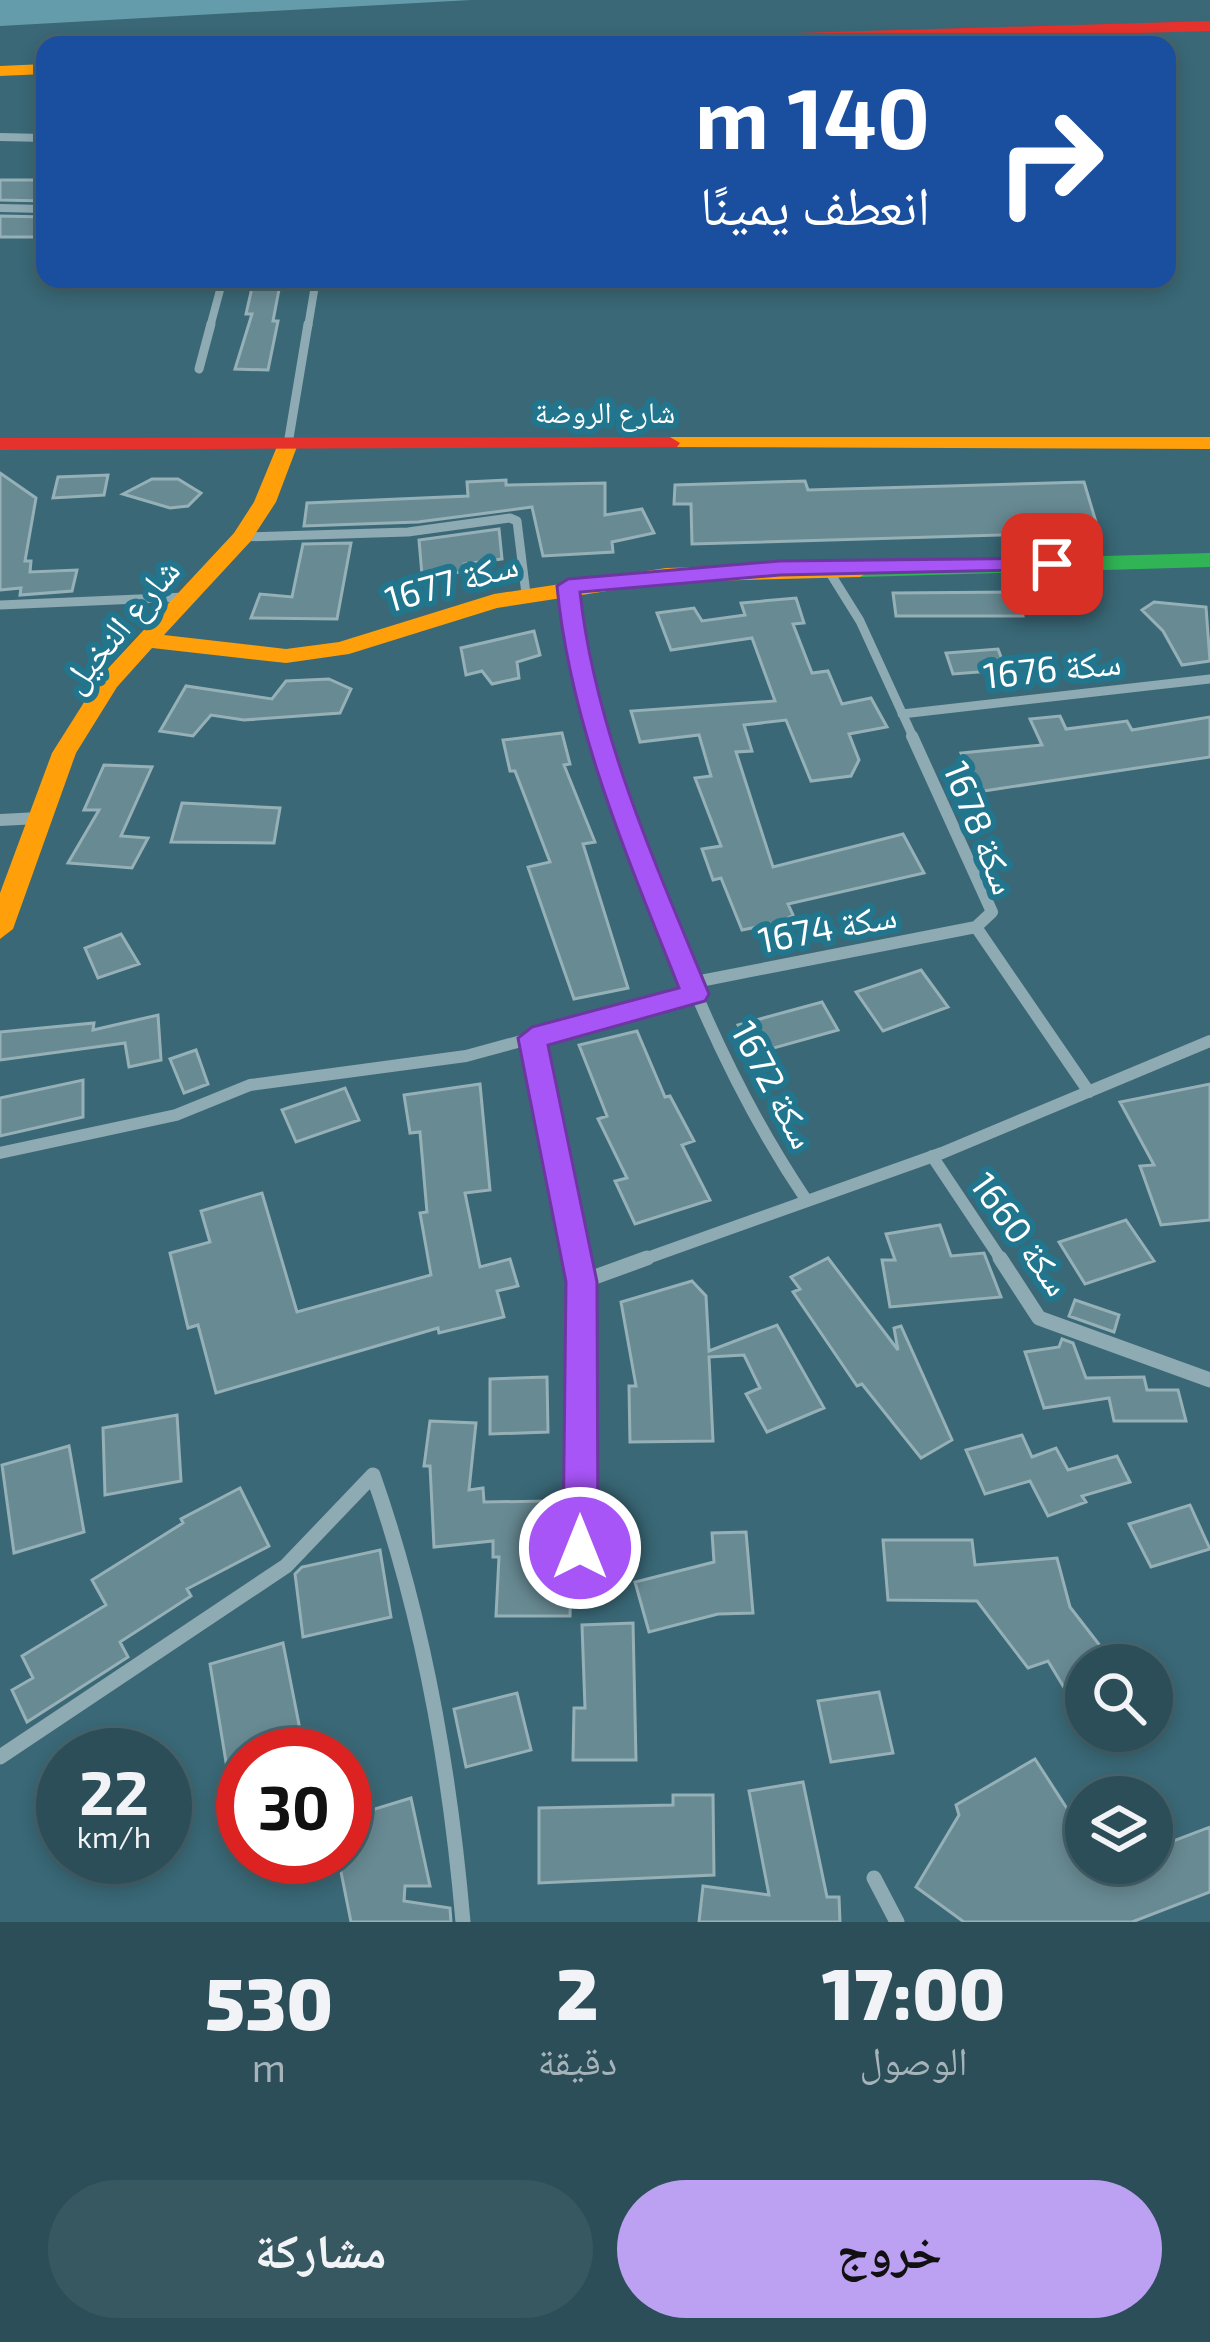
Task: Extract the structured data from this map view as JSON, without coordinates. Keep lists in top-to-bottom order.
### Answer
{
  "streets": {
    "main road": ["شارع الروضة", "سكة 1677", "شارع النخيل"],
    "street": [
      "سكة 1676",
      "سكة 1678",
      "سكة 1674",
      "سكة 1672",
      "سكة 1660"
    ]
  },
  "crossings": [
    ["شارع الروضة", "شارع النخيل"],
    ["سكة 1677", "شارع النخيل"],
    ["سكة 1677", "سكة 1678"],
    ["سكة 1677", "سكة 1672"],
    ["سكة 1676", "سكة 1678"],
    ["سكة 1678", "سكة 1674"],
    ["سكة 1674", "سكة 1672"]
  ],
  "page": {
    "turn": ["140 m", "انعطف يمينًا"],
    "speed": "22 km/h",
    "limit": "30",
    "eta": [
      "17:00",
      "الوصول",
      "2",
      "دقيقة",
      "530",
      "m"
    ],
    "buttons": ["خروج", "مشاركة"]
  }
}
